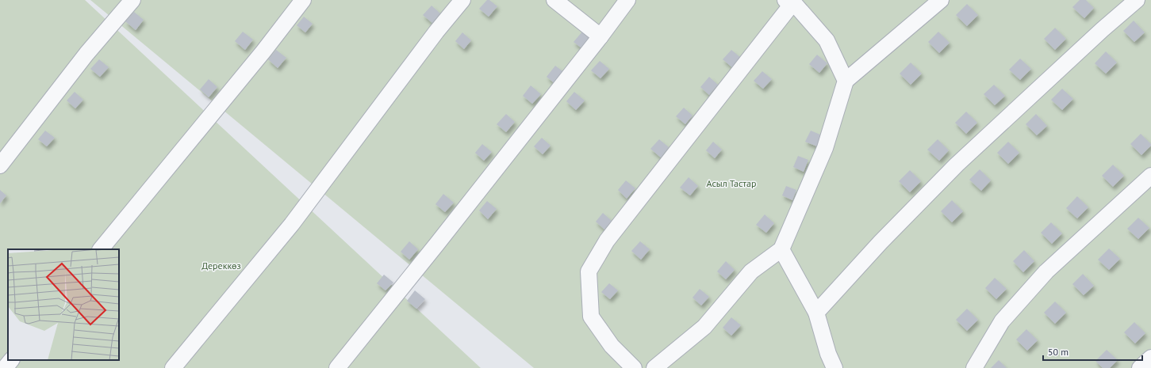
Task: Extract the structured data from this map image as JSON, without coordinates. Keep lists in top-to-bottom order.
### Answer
{
  "parks": ["Асыл Тастар", "Дереккөз"],
  "scale_bar": "50 m"
}
